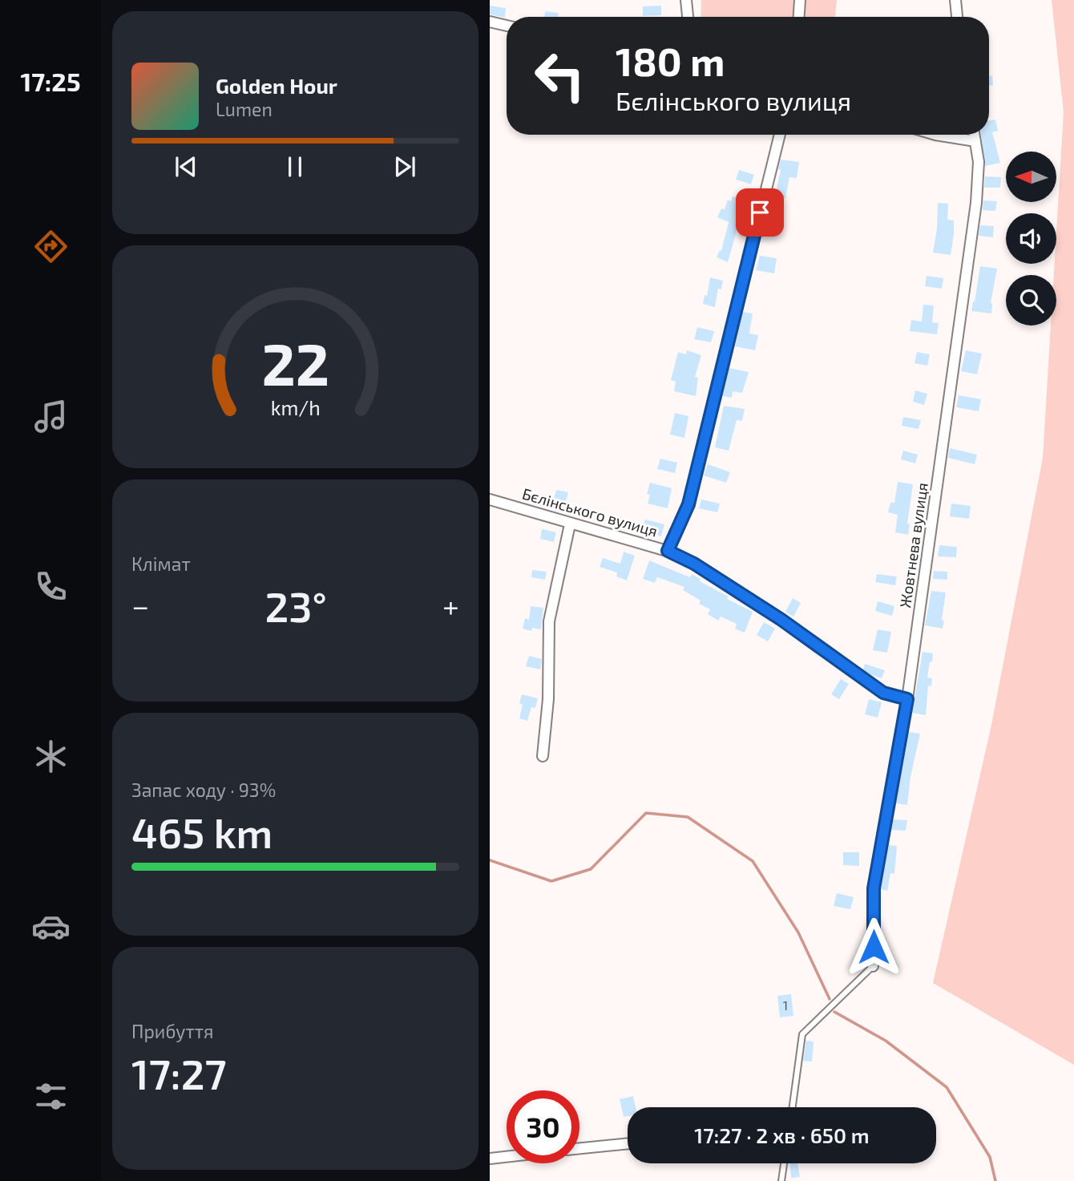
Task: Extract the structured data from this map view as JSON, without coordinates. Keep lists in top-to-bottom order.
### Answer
{
  "streets": {
    "street": ["Бєлінського вулиця", "Жовтнева вулиця"]
  },
  "crossings": [
    ["Бєлінського вулиця", "Жовтнева вулиця"]
  ],
  "house_numbers": ["1"],
  "north": "left",
  "page": {
    "tabs": "17:25",
    "turn": ["180 m", "Бєлінського вулиця"],
    "song": ["Golden Hour", "Lumen"],
    "tile": [
      "Клімат",
      ["Запас ходу · 93%", "465 km"],
      ["Прибуття", "17:27"]
    ],
    "heat": ["−", "23°", "+"],
    "limit": "30",
    "trip": "17:27 · 2 хв · 650 m",
    "gauge": ["22", "km/h"]
  }
}
